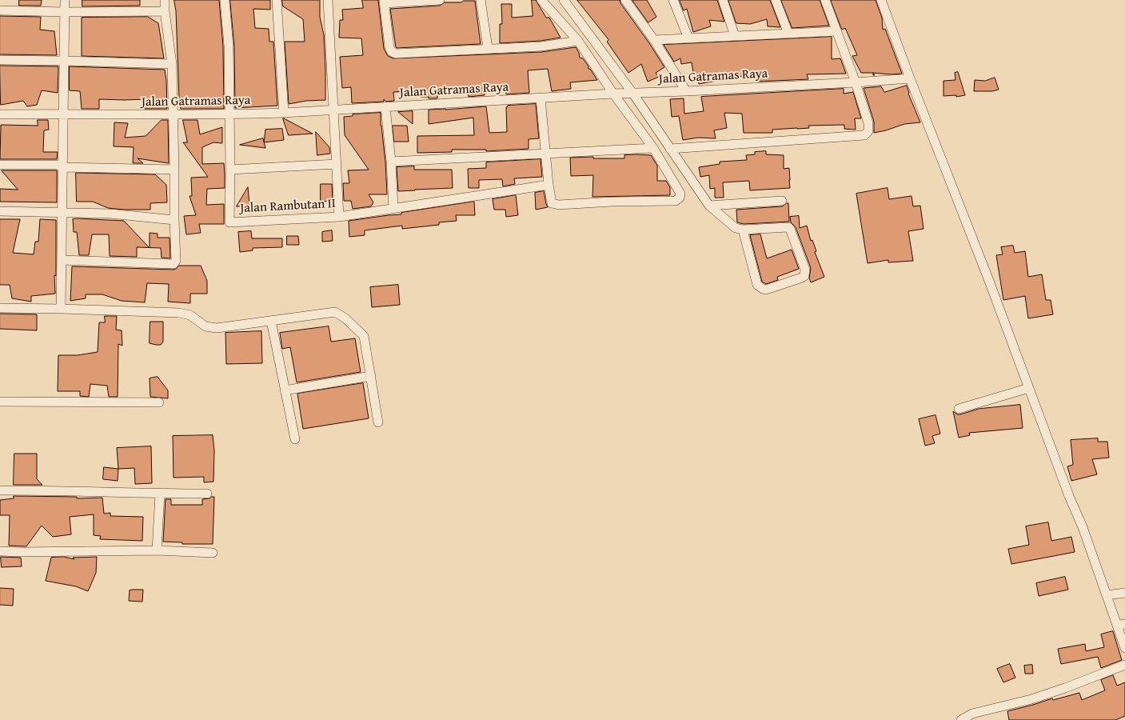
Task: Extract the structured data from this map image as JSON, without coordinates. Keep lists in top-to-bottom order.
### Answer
{
  "streets": {
    "street": ["Jalan Gatramas Raya", "Jalan Rambutan II"]
  },
  "crossings": [
    ["Jalan Gatramas Raya", "Jalan Rambutan II"]
  ]
}
